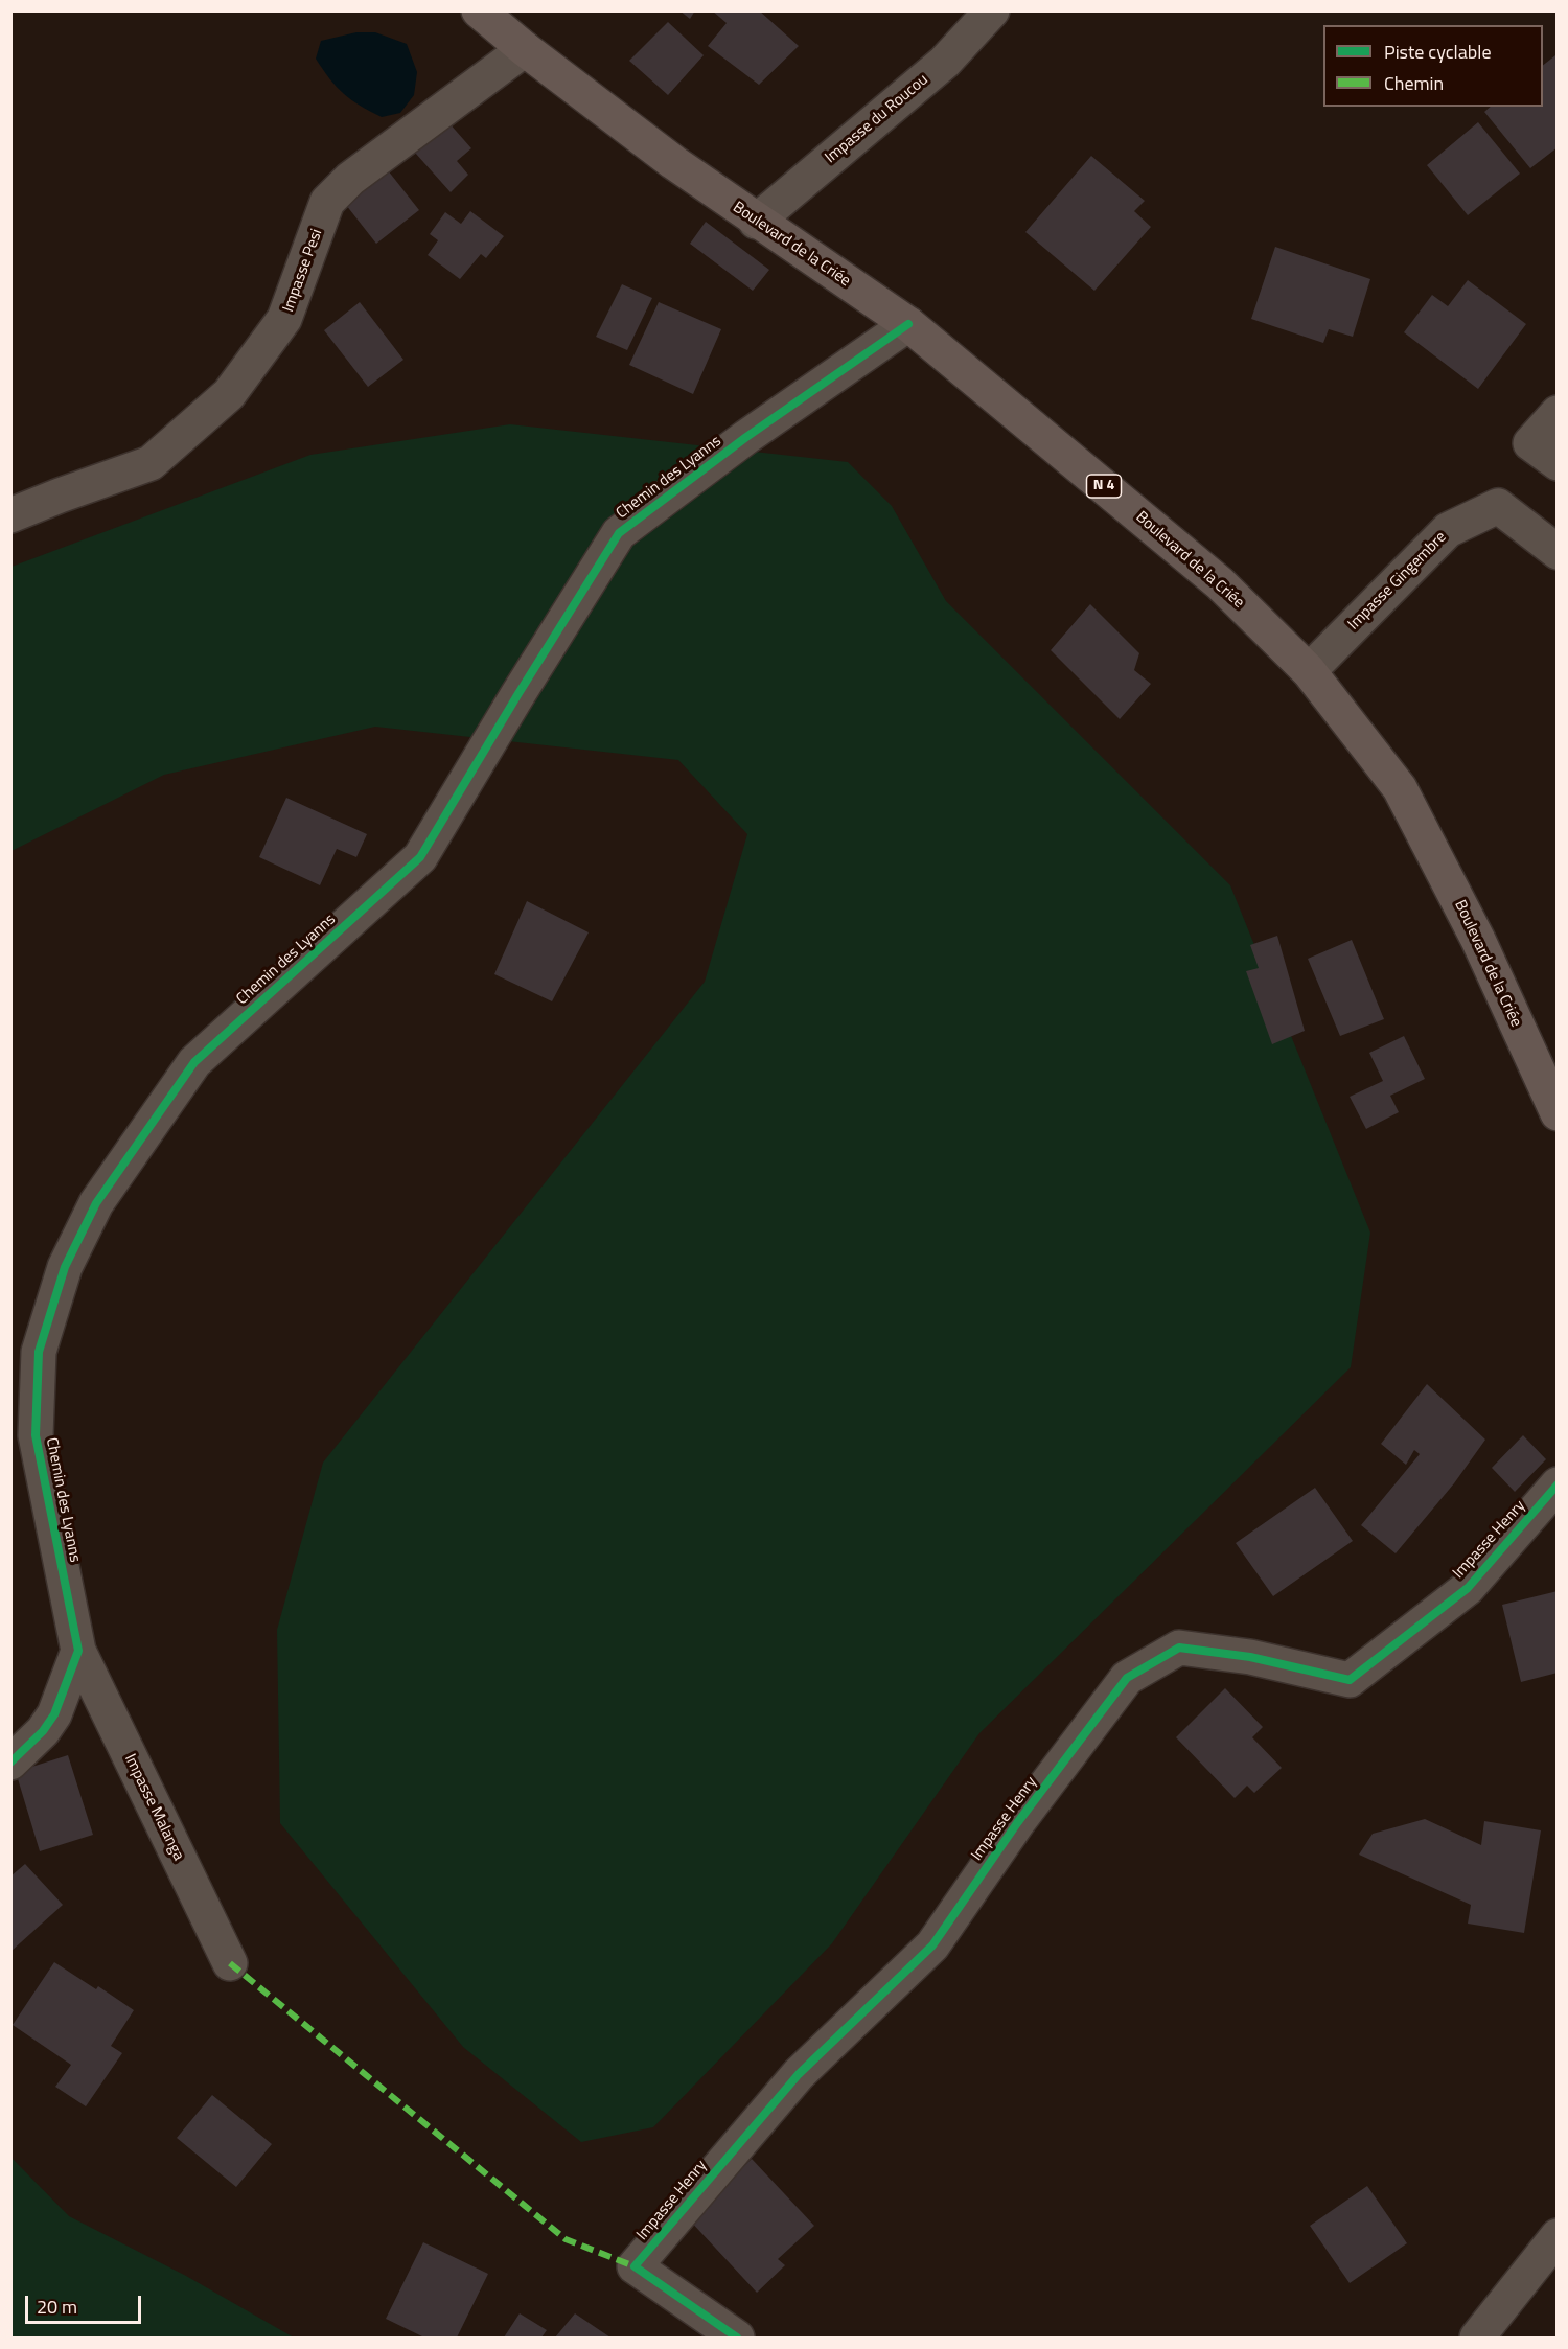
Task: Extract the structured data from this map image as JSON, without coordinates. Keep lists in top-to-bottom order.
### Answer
{
  "streets": {
    "main road": ["Boulevard de la Criée", "N 4"],
    "street": [
      "Impasse du Roucou",
      "Impasse Pesi",
      "Chemin des Lyanns",
      "Impasse Gingembre",
      "Impasse Henry",
      "Impasse Malanga"
    ]
  },
  "crossings": [
    ["Impasse du Roucou", "Boulevard de la Criée"],
    ["Boulevard de la Criée", "Impasse Pesi"],
    ["Boulevard de la Criée", "Chemin des Lyanns"],
    ["Boulevard de la Criée", "Impasse Gingembre"],
    ["Chemin des Lyanns", "Impasse Malanga"]
  ],
  "legend": ["Piste cyclable", "Chemin"],
  "scale_bar": "20 m"
}
